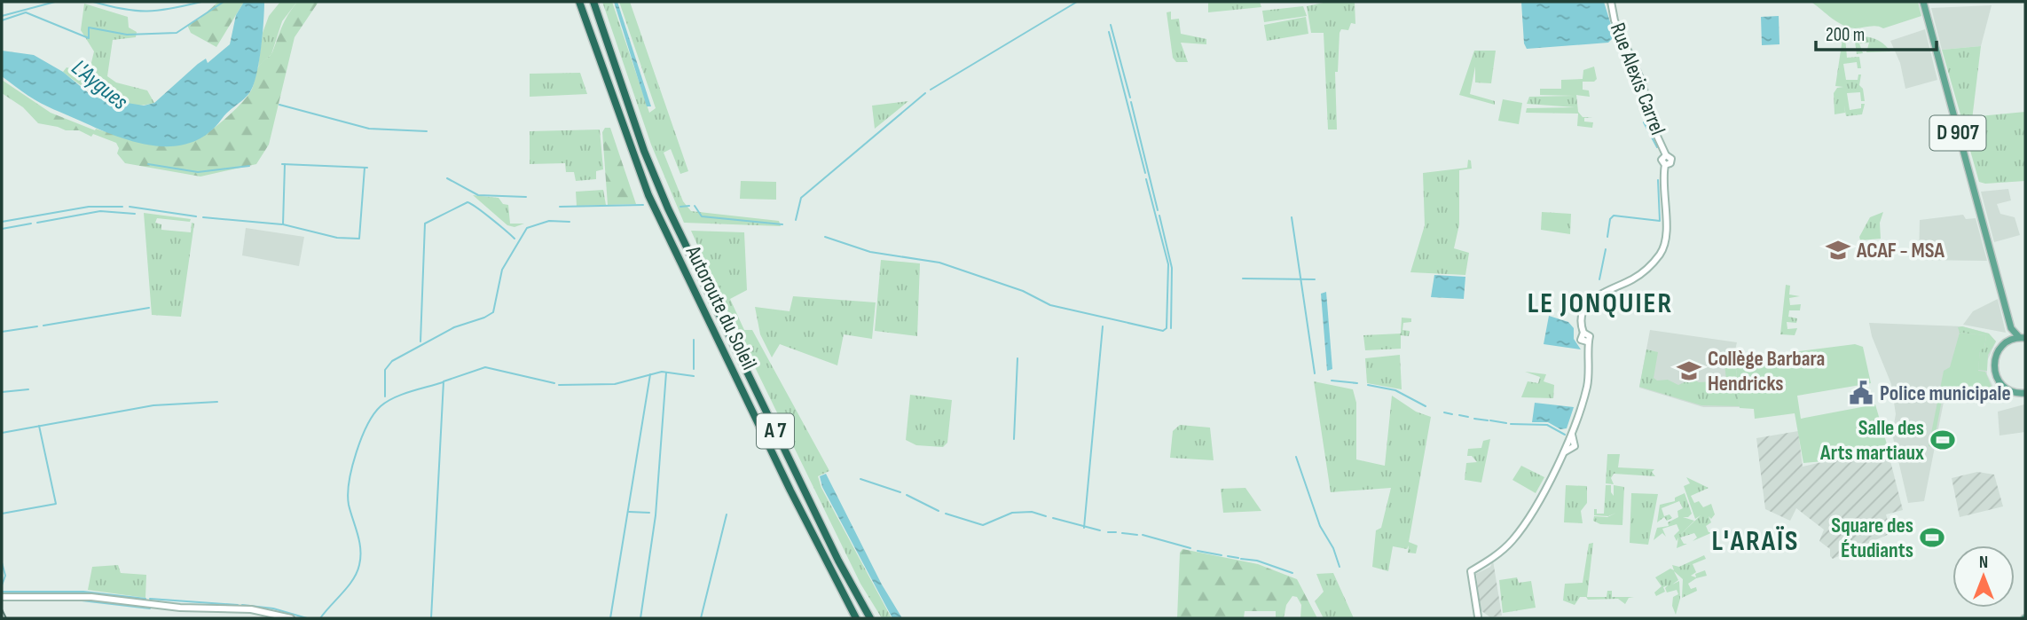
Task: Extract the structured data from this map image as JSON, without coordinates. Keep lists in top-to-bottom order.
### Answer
{
  "streets": {
    "highway": ["Autoroute du Soleil", "A 7"],
    "main road": ["D 907"],
    "street": ["Rue Alexis Carrel"]
  },
  "districts": ["LE JONQUIER", "L'ARAÏS"],
  "water": ["L'Aygues"],
  "places": {
    "school or university": ["ACAF - MSA", "Collège Barbara Hendricks"],
    "public building": ["Police municipale"],
    "sports": ["Salle des Arts martiaux", "Square des Étudiants"]
  },
  "scale_bar": "200 m",
  "north": "top"
}
